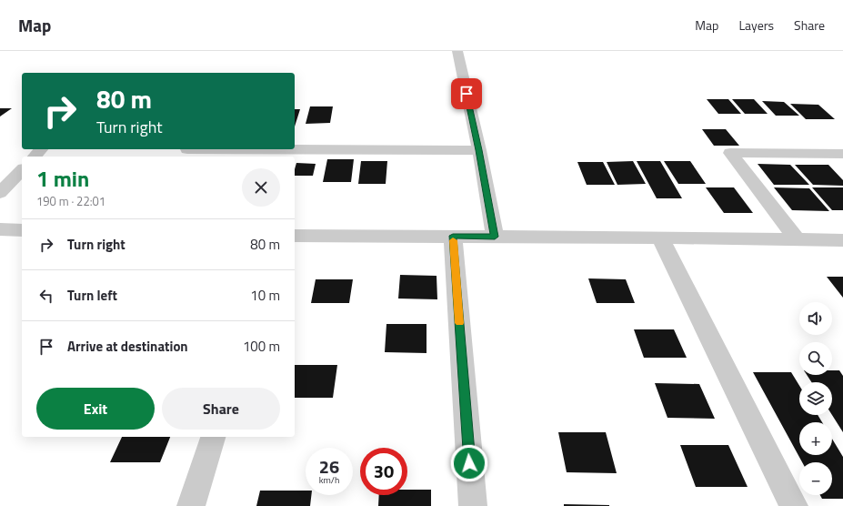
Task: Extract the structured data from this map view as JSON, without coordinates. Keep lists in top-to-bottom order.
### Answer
{
  "page": {
    "header": "Map",
    "nav": ["Map", "Layers", "Share"],
    "turn": ["80 m", "Turn right"],
    "heading": ["1 min", "190 m · 22:01"],
    "list": [
      {
        "name": "Turn right",
        "value": "80 m"
      },
      {
        "name": "Turn left",
        "value": "10 m"
      },
      {
        "name": "Arrive at destination",
        "value": "100 m"
      }
    ],
    "map_buttons": ["+", "−"],
    "buttons": ["Exit", "Share"],
    "speed": "26 km/h",
    "limit": "30"
  }
}
